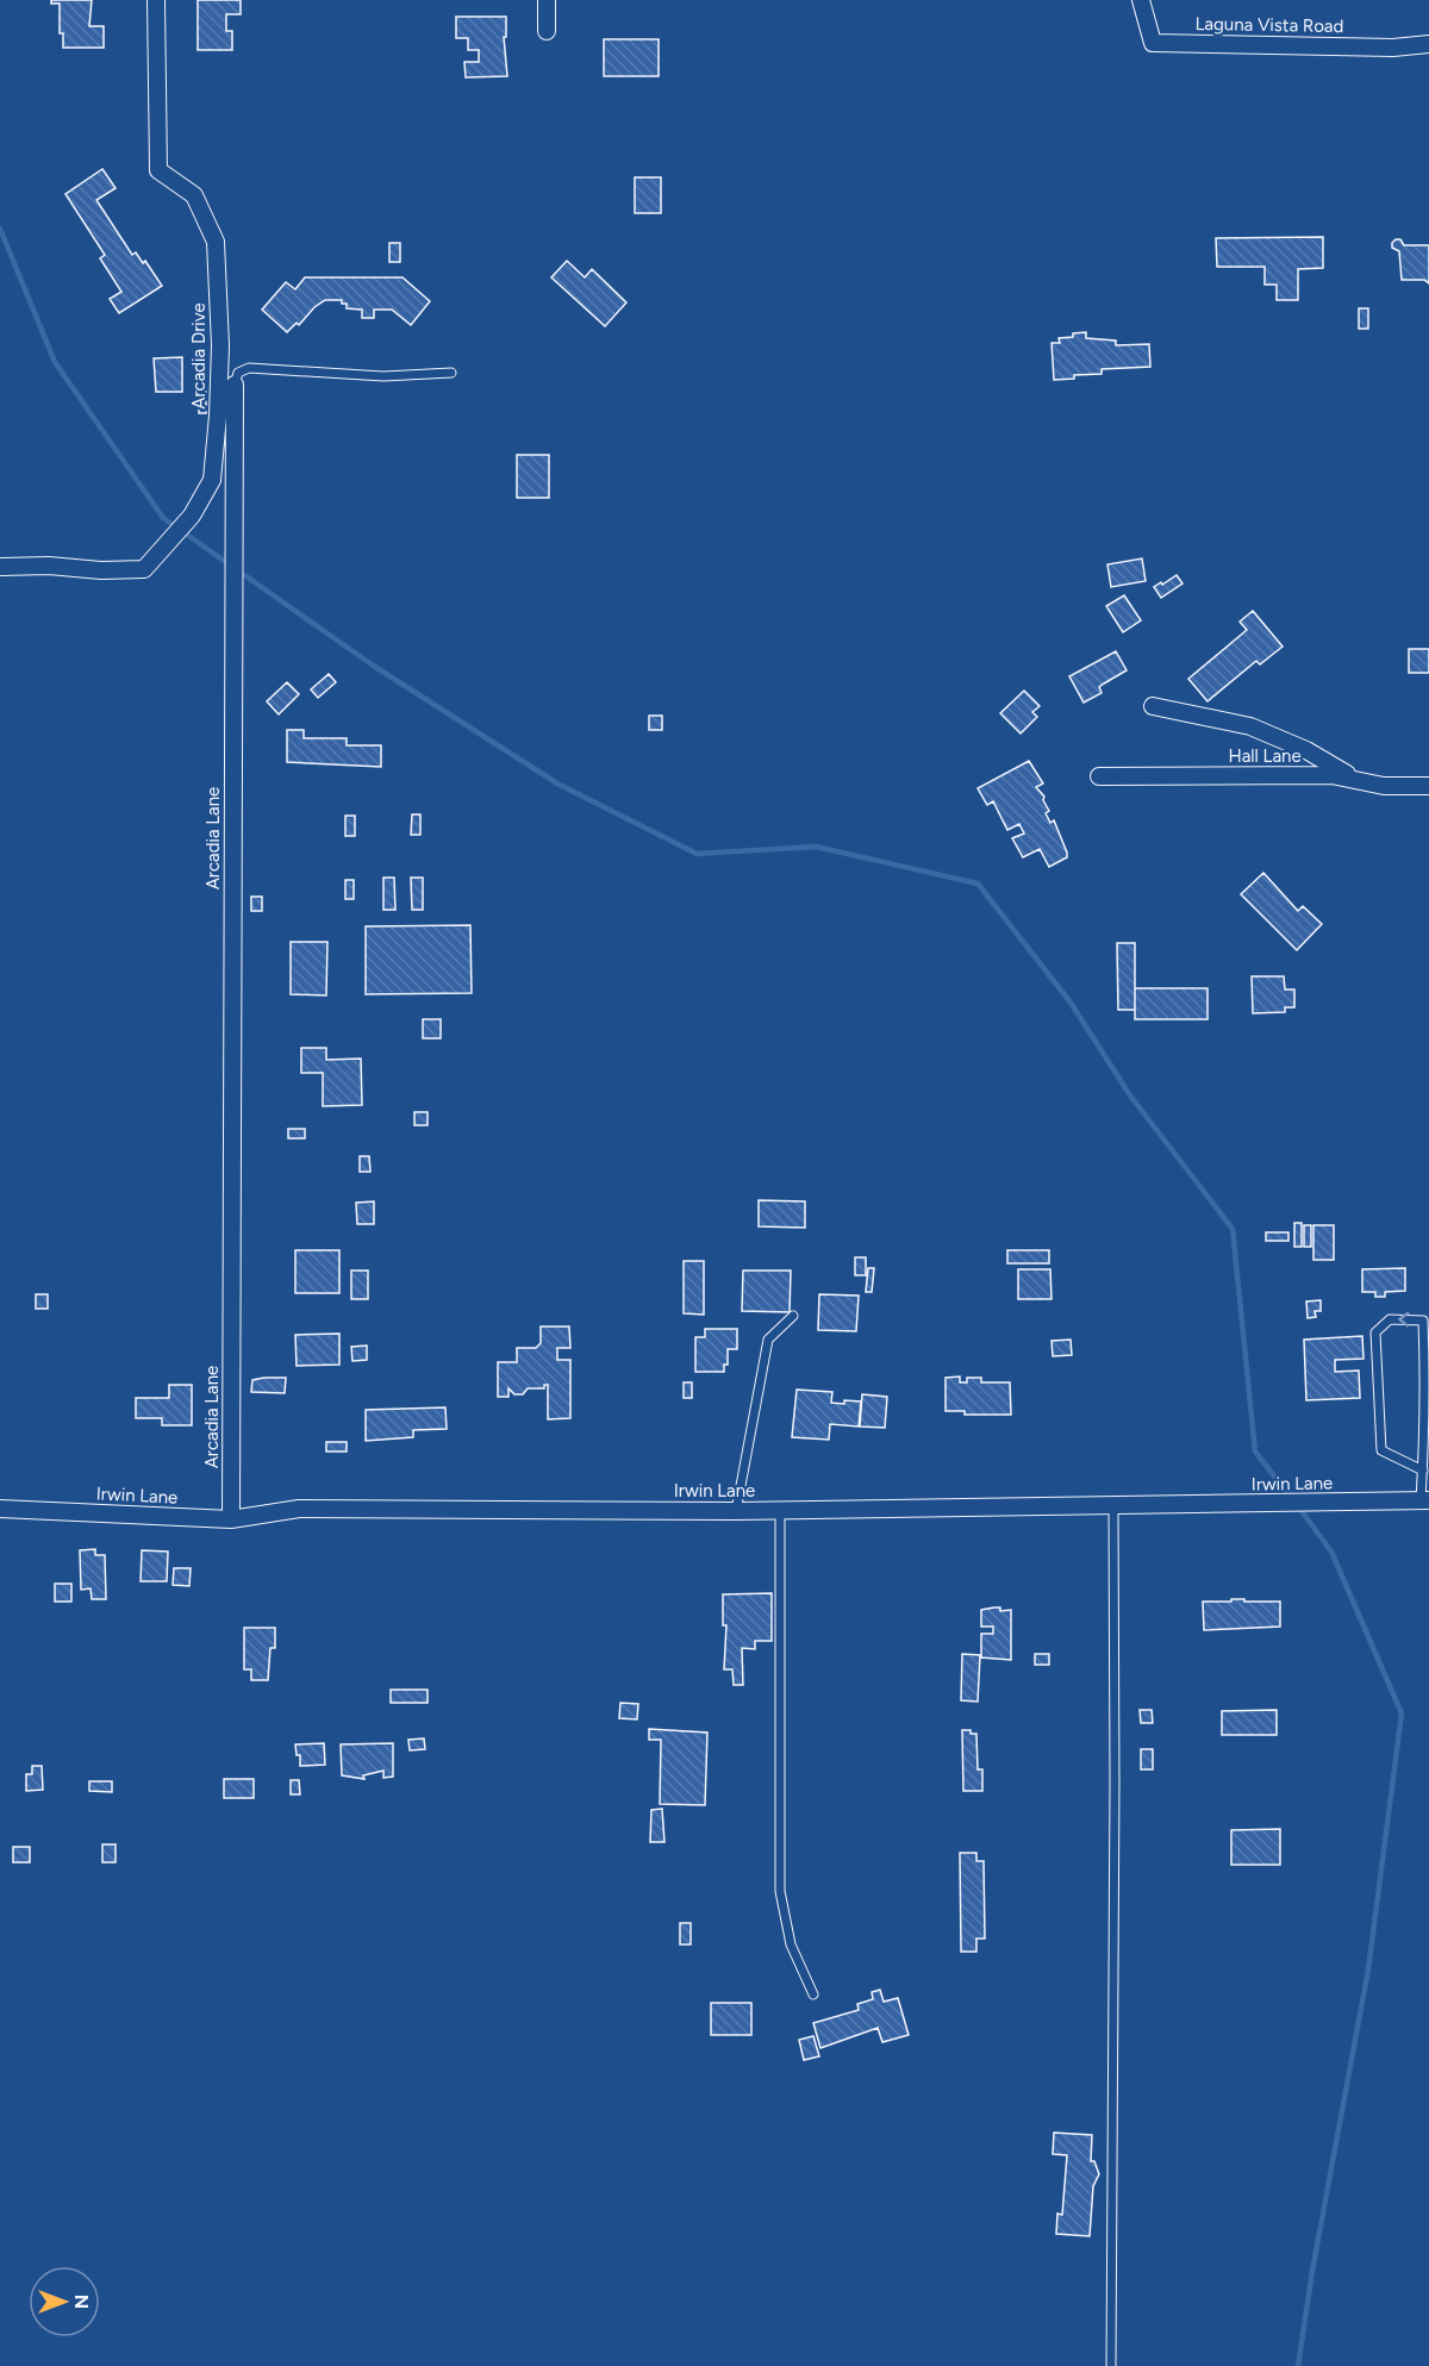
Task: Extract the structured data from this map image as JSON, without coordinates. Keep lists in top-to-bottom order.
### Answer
{
  "streets": {
    "street": [
      "Laguna Vista Road",
      "Arcadia Drive",
      "Hall Lane",
      "Arcadia Lane",
      "Irwin Lane"
    ]
  },
  "crossings": [
    ["Arcadia Lane", "Irwin Lane"]
  ],
  "north": "right"
}
